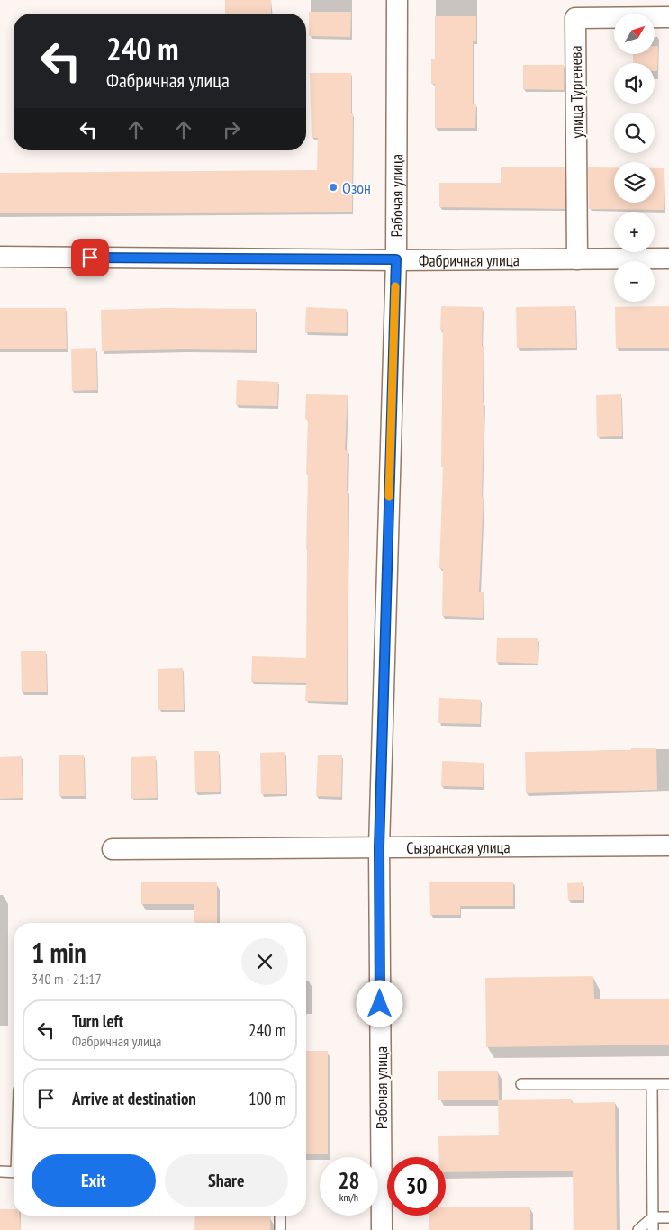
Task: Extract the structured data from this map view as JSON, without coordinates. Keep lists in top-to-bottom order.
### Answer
{
  "streets": {
    "street": [
      "улица Тургенева",
      "Рабочая улица",
      "Фабричная улица",
      "Сызранская улица"
    ]
  },
  "crossings": [
    ["улица Тургенева", "Фабричная улица"],
    ["Рабочая улица", "Фабричная улица"],
    ["Рабочая улица", "Сызранская улица"]
  ],
  "places": ["Озон"],
  "north": "top right",
  "page": {
    "map_buttons": ["+", "−"],
    "turn": ["240 m", "Фабричная улица"],
    "heading": ["1 min", "340 m · 21:17"],
    "list": [
      {
        "name": "Turn left",
        "note": "Фабричная улица",
        "value": "240 m"
      },
      {
        "name": "Arrive at destination",
        "value": "100 m"
      }
    ],
    "buttons": ["Exit", "Share"],
    "speed": "28 km/h",
    "limit": "30"
  }
}
